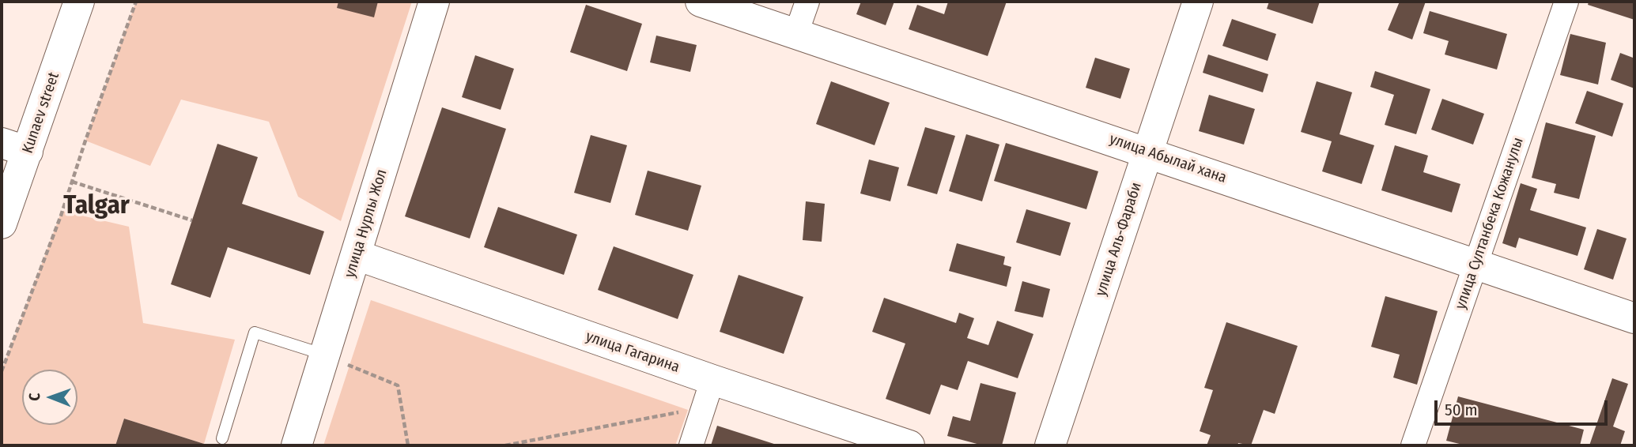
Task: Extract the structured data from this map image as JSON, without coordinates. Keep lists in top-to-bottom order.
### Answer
{
  "streets": {
    "main road": [
      "Kunaev street",
      "улица Абылай хана",
      "улица Нурлы Жол",
      "улица Аль-Фараби",
      "улица Гагарина"
    ],
    "street": ["улица Султанбека Кожанулы"]
  },
  "crossings": [
    ["улица Абылай хана", "улица Султанбека Кожанулы"],
    ["улица Абылай хана", "улица Аль-Фараби"],
    ["улица Нурлы Жол", "улица Гагарина"]
  ],
  "districts": ["Talgar"],
  "scale_bar": "50 m",
  "north": "left"
}
